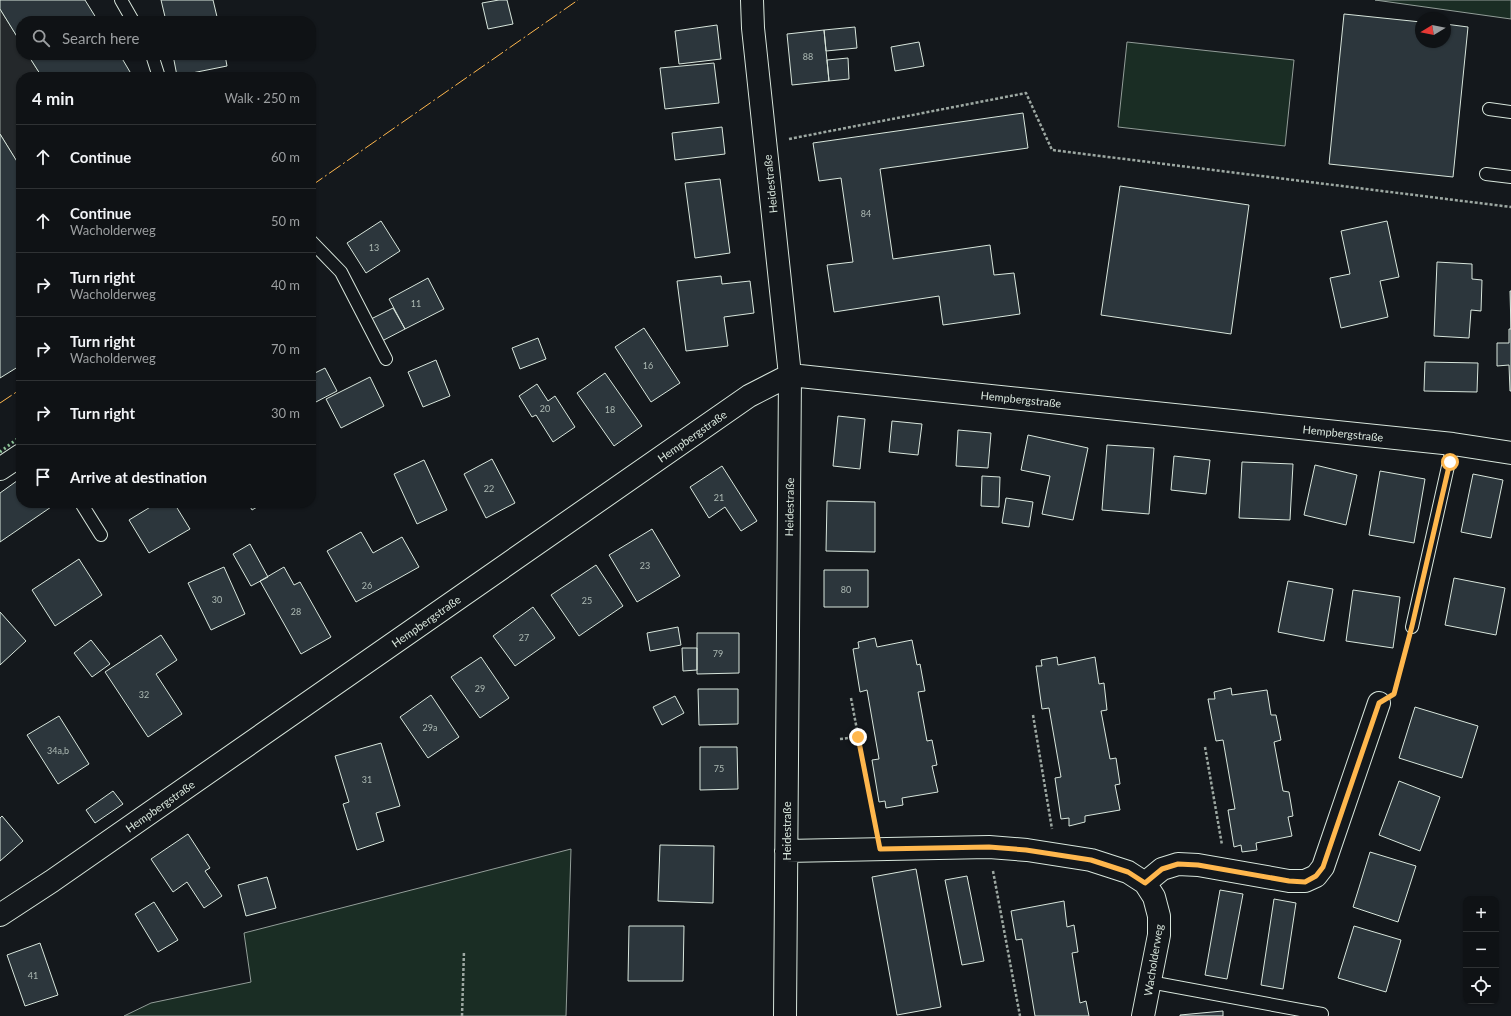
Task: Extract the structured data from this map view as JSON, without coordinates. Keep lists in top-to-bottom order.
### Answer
{
  "streets": {
    "street": ["Heidestraße", "Hempbergstraße", "Wacholderweg"]
  },
  "crossings": [
    ["Heidestraße", "Hempbergstraße"],
    ["Heidestraße", "Wacholderweg"]
  ],
  "house_numbers": [
    "88",
    "84",
    "13",
    "11",
    "16",
    "20",
    "18",
    "22",
    "21",
    "23",
    "26",
    "80",
    "30",
    "25",
    "28",
    "27",
    "79",
    "29",
    "32",
    "29a",
    "34a,b",
    "75",
    "31",
    "41"
  ],
  "north": "left",
  "page": {
    "search": "Search here",
    "heading": ["4 min", "Walk · 250 m"],
    "list": [
      ["Continue", "60 m"],
      ["Continue", "Wacholderweg", "50 m"],
      ["Turn right", "Wacholderweg", "40 m"],
      ["Turn right", "Wacholderweg", "70 m"],
      ["Turn right", "30 m"],
      "Arrive at destination"
    ],
    "map_buttons": ["+", "−"]
  }
}
